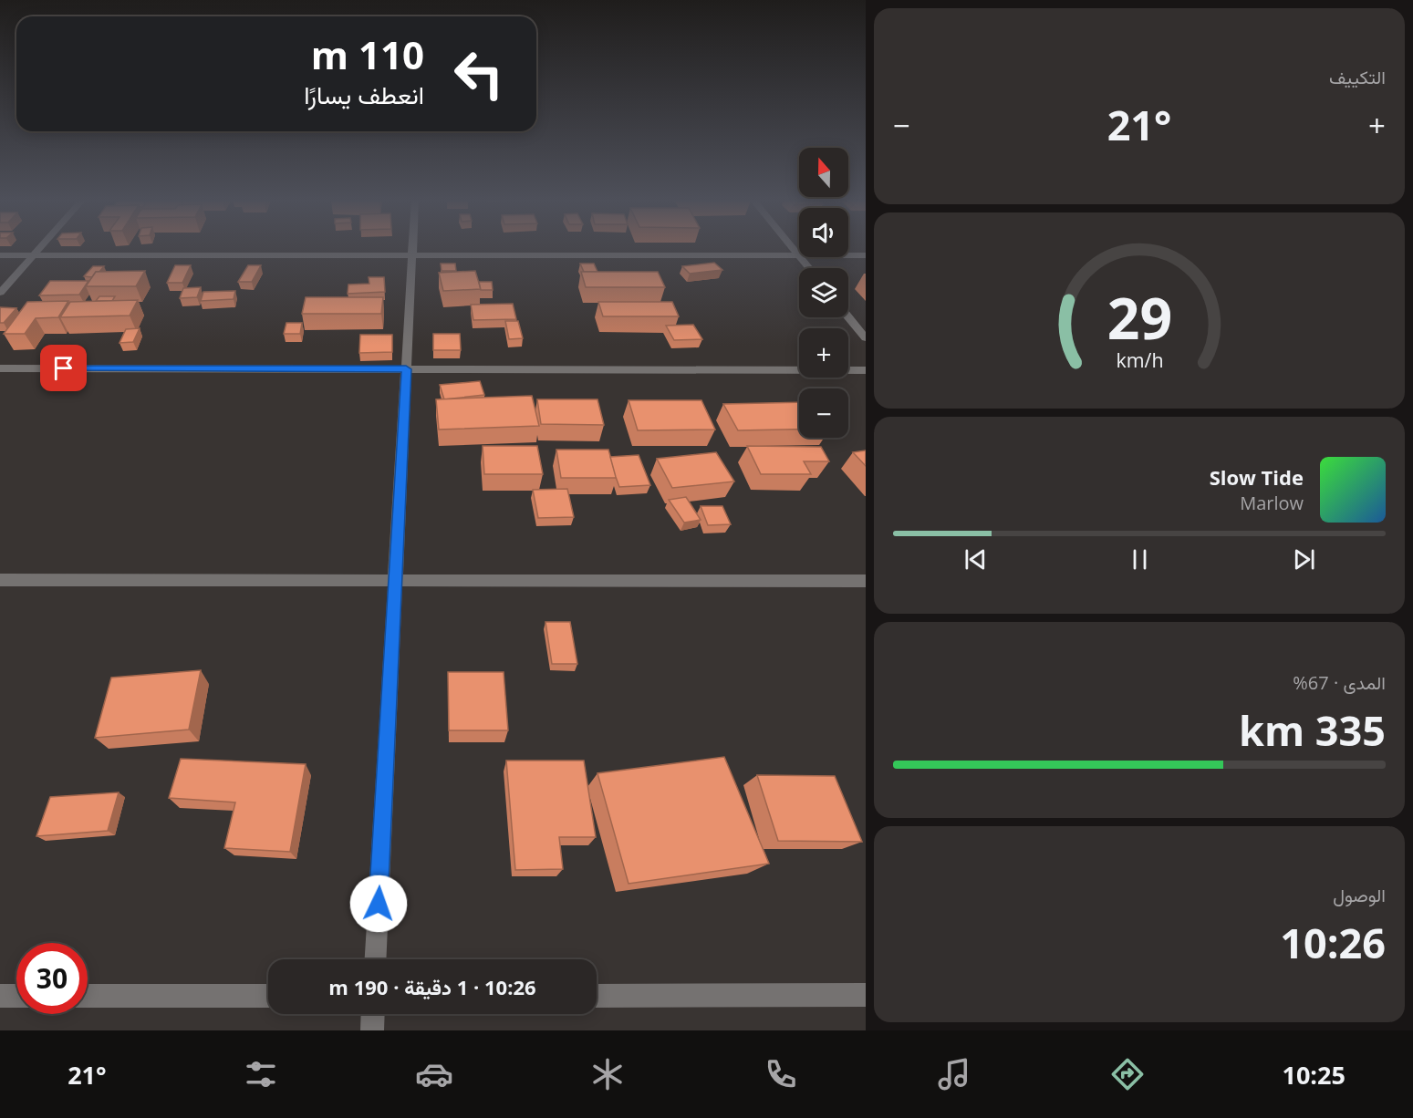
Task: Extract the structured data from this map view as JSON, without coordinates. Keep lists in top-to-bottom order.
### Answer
{
  "north": "top",
  "page": {
    "tile": [
      "التكييف",
      ["المدى · 67%", "335 km"],
      ["الوصول", "10:26"]
    ],
    "turn": ["110 m", "انعطف يسارًا"],
    "heat": ["−", "21°", "+"],
    "map_buttons": ["+", "−"],
    "song": ["Slow Tide", "Marlow"],
    "limit": "30",
    "trip": "10:26 · 1 دقيقة · 190 m",
    "tabs": ["10:25", "21°"],
    "gauge": ["29", "km/h"]
  }
}
